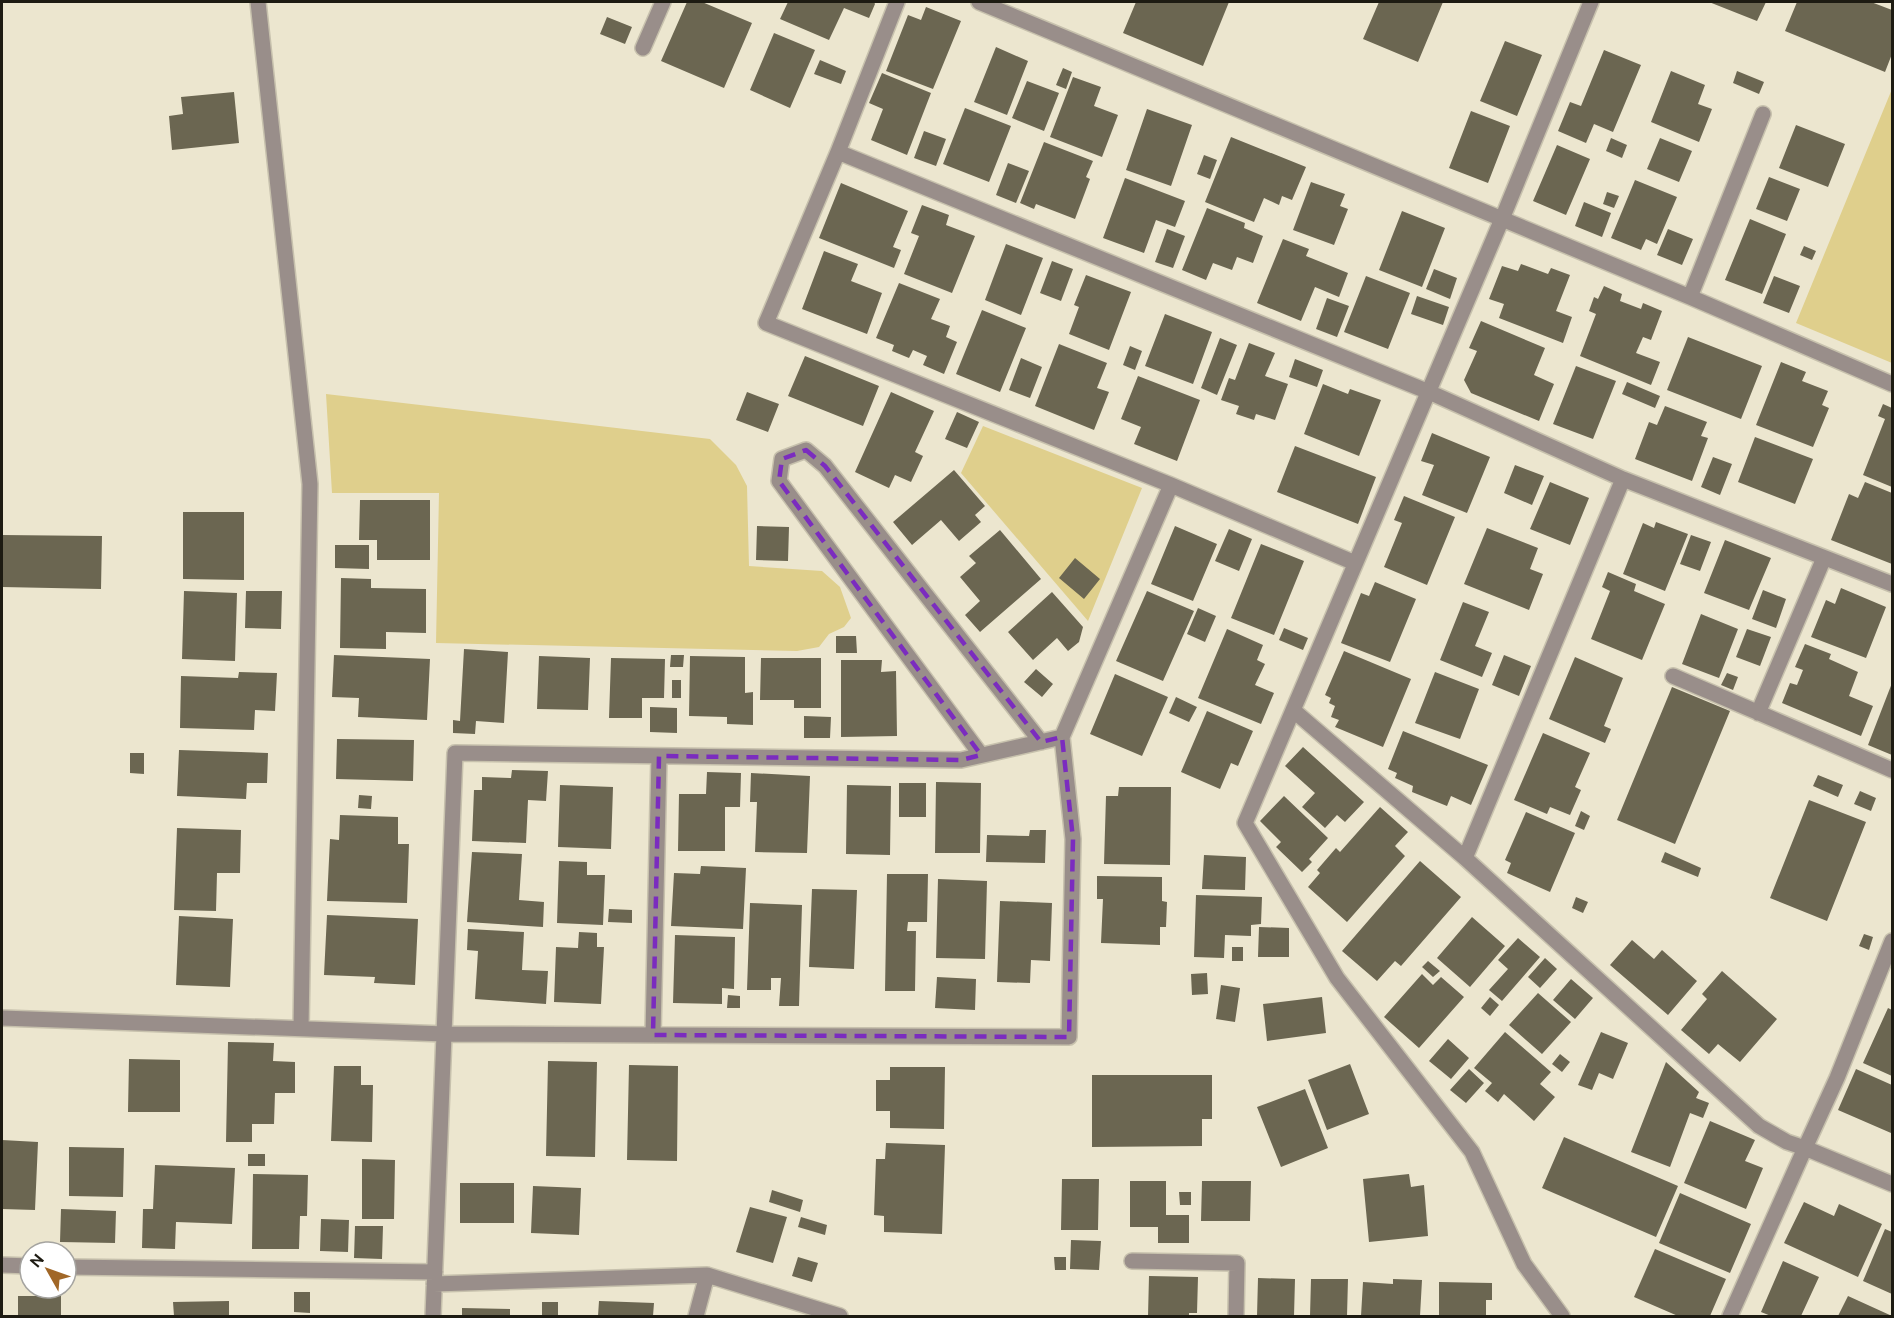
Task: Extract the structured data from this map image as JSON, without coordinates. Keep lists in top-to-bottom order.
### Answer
{
  "north": "top left"
}
